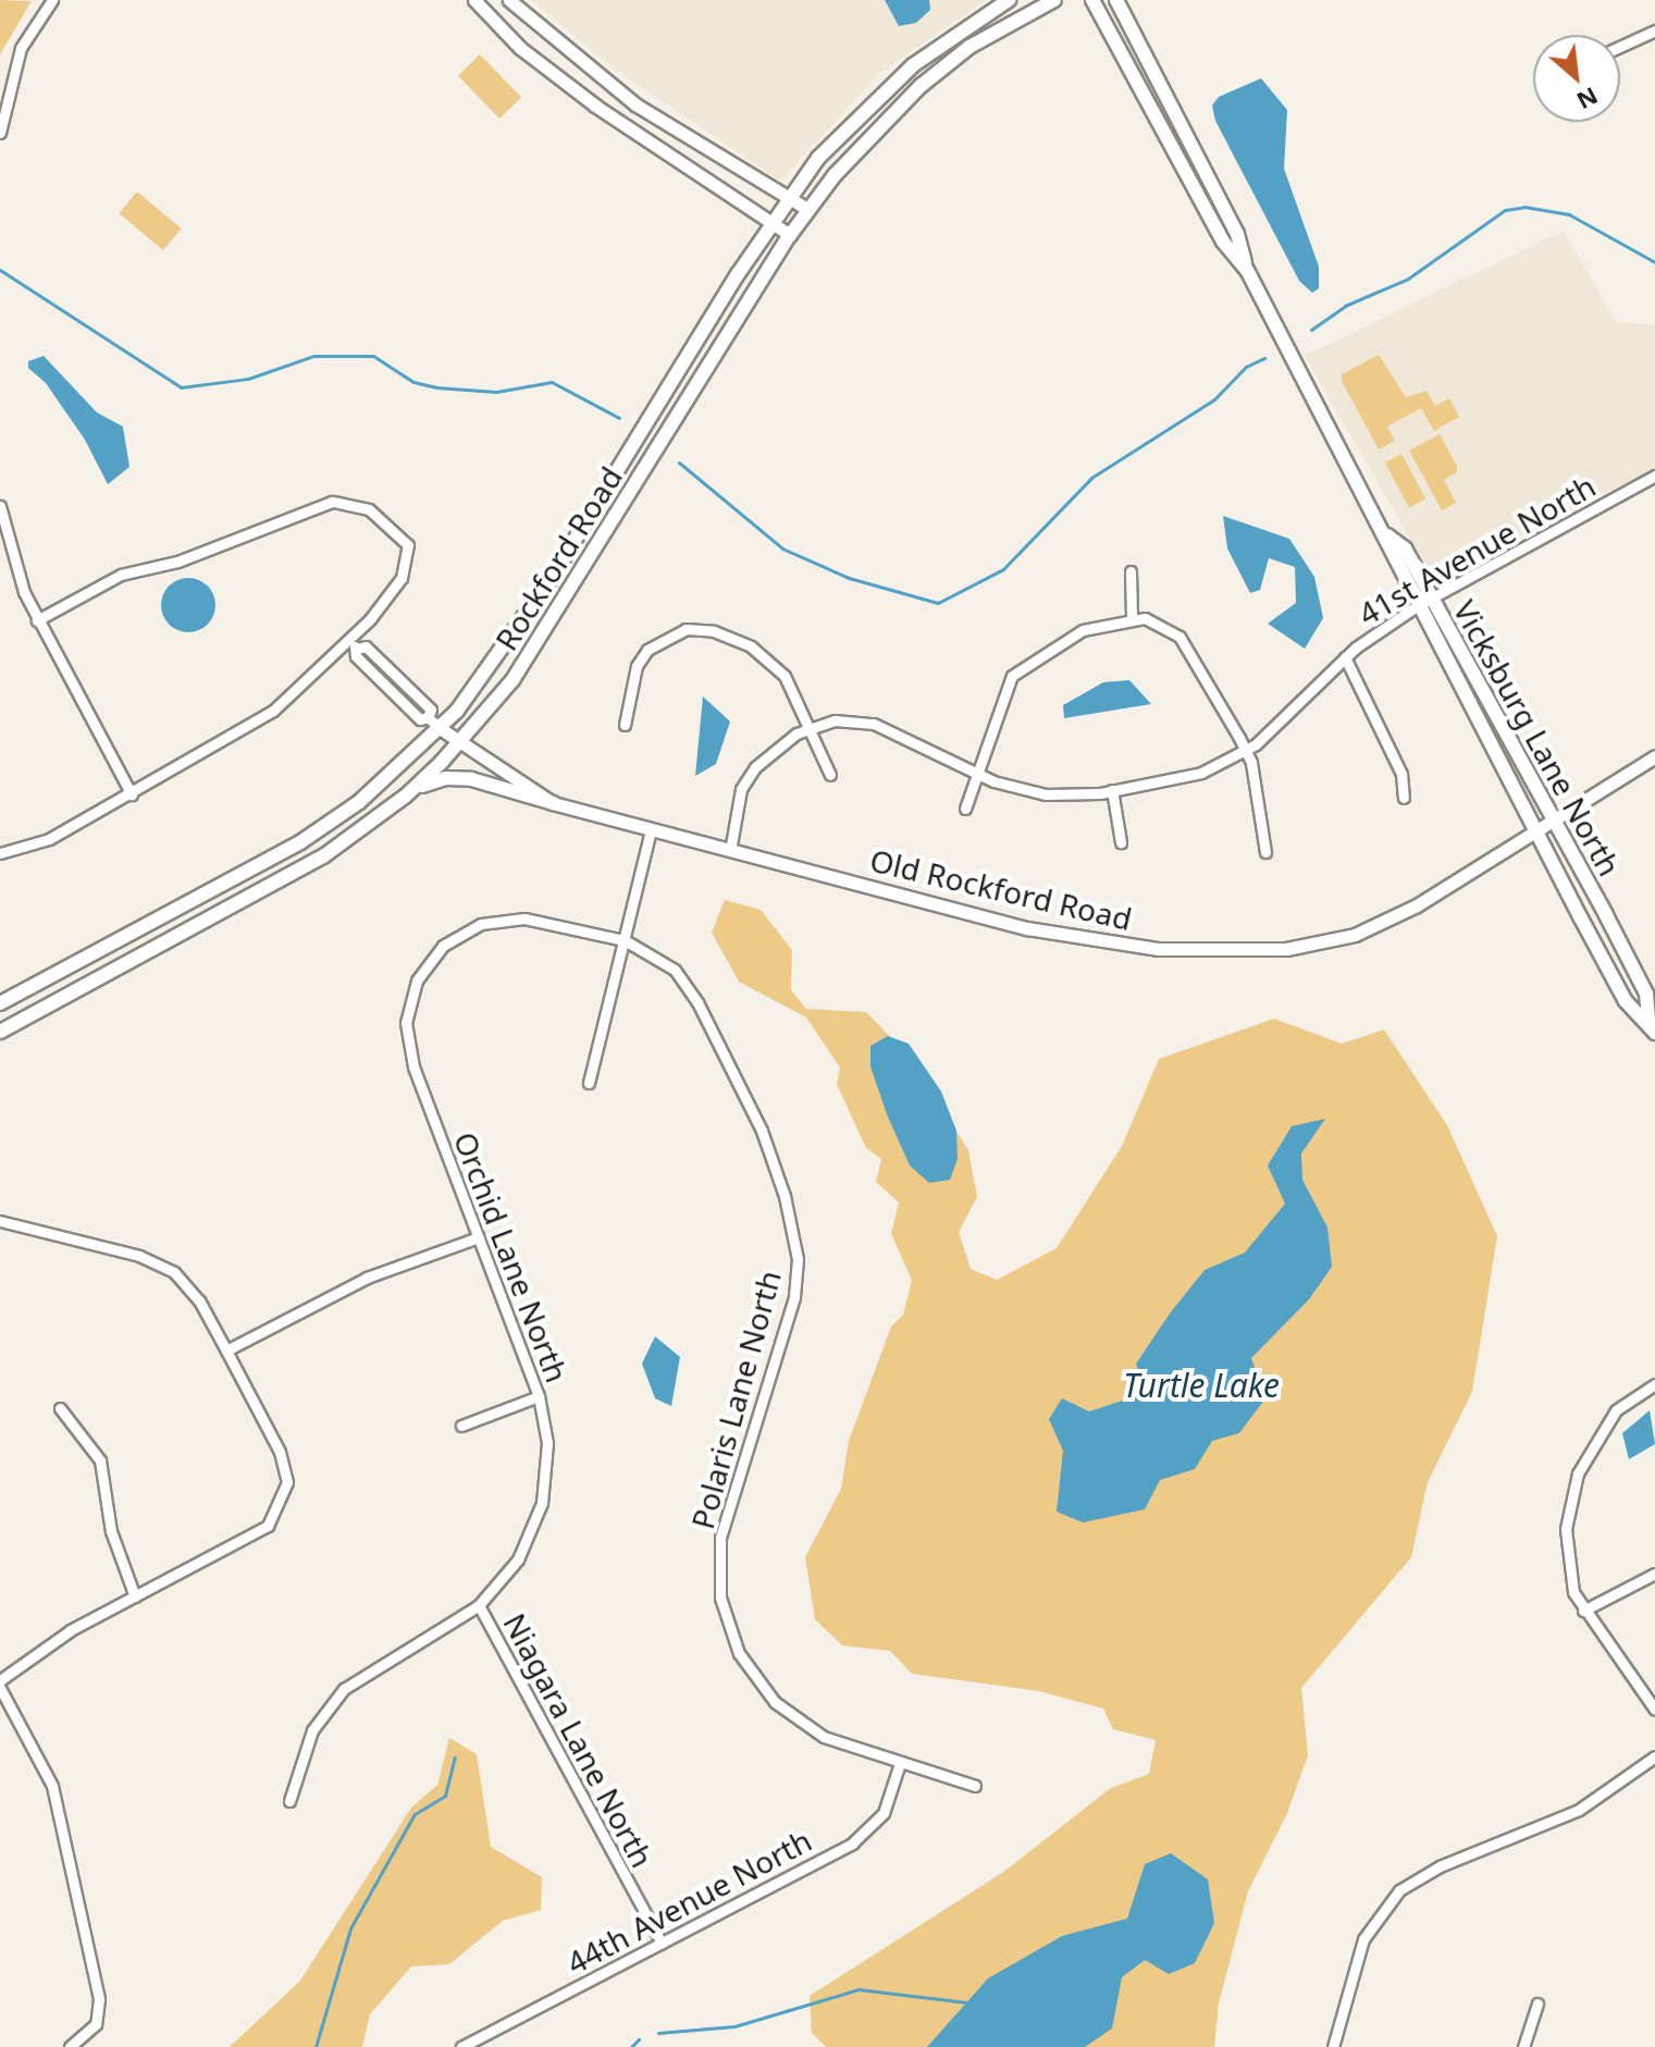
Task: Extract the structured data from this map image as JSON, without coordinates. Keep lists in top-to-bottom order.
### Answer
{
  "streets": {
    "main road": ["Rockford Road", "Vicksburg Lane North"],
    "street": [
      "41st Avenue North",
      "Old Rockford Road",
      "Orchid Lane North",
      "Polaris Lane North",
      "Niagara Lane North",
      "44th Avenue North"
    ]
  },
  "crossings": [
    ["41st Avenue North", "Vicksburg Lane North"],
    ["41st Avenue North", "Old Rockford Road"],
    ["Rockford Road", "Old Rockford Road"],
    ["Vicksburg Lane North", "Old Rockford Road"],
    ["Orchid Lane North", "Polaris Lane North"],
    ["Orchid Lane North", "Niagara Lane North"],
    ["Polaris Lane North", "44th Avenue North"],
    ["Niagara Lane North", "44th Avenue North"]
  ],
  "water": ["Turtle Lake"],
  "north": "bottom right"
}
